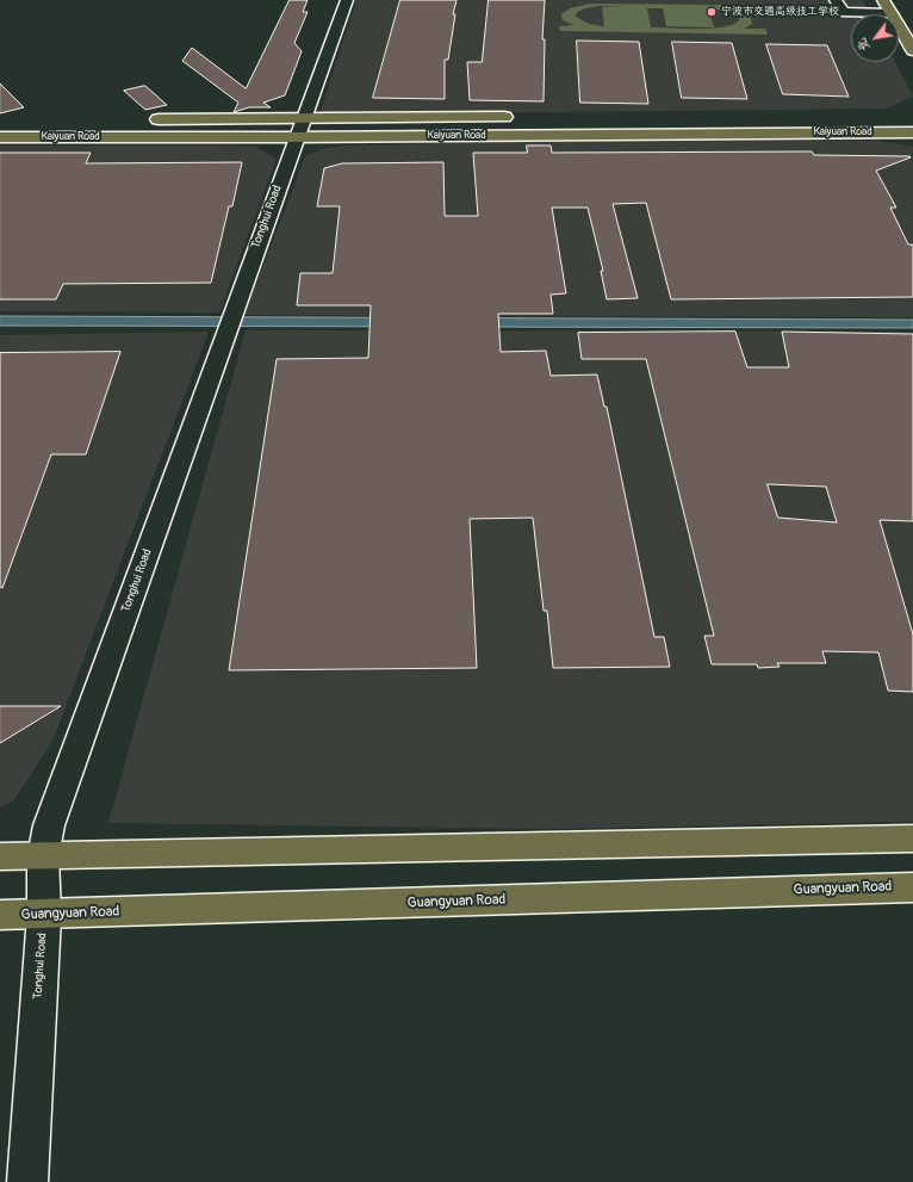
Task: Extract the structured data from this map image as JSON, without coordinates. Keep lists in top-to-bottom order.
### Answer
{
  "streets": {
    "main road": ["Kaiyuan Road", "Guangyuan Road"],
    "street": ["Tonghui Road"]
  },
  "crossings": [
    ["Kaiyuan Road", "Tonghui Road"],
    ["Tonghui Road", "Guangyuan Road"]
  ],
  "places": ["宁波市交通高级技工学校"],
  "north": "bottom left"
}
